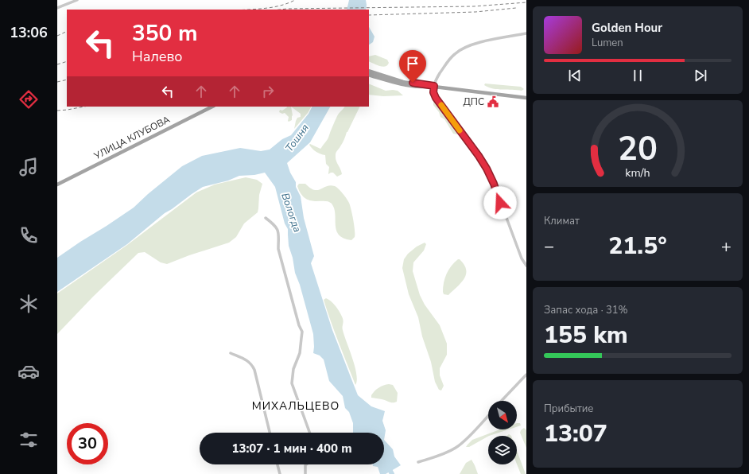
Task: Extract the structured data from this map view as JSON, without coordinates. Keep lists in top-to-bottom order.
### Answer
{
  "streets": {
    "main road": ["УЛИЦА КЛУБОВА"]
  },
  "districts": ["МИХАЛЬЦЕВО"],
  "water": ["Тошня", "Вологда"],
  "places": {
    "public building": ["ДПС"]
  },
  "north": "bottom right",
  "page": {
    "tabs": "13:06",
    "turn": ["350 m", "Налево"],
    "song": ["Golden Hour", "Lumen"],
    "tile": [
      "Климат",
      ["Запас хода · 31%", "155 km"],
      ["Прибытие", "13:07"]
    ],
    "heat": ["−", "21.5°", "+"],
    "limit": "30",
    "trip": "13:07 · 1 мин · 400 m",
    "gauge": ["20", "km/h"]
  }
}
